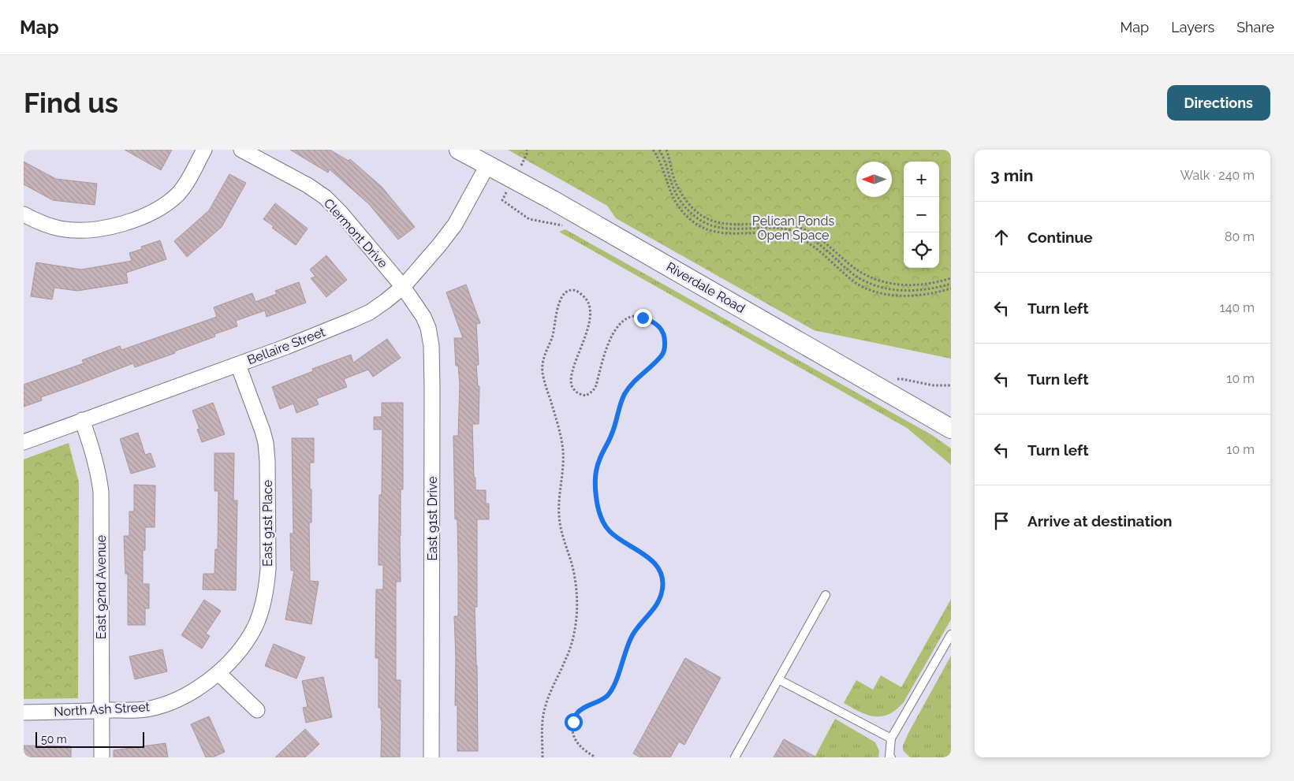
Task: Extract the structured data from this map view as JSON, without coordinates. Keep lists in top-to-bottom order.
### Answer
{
  "streets": {
    "street": [
      "Clermont Drive",
      "Riverdale Road",
      "Bellaire Street",
      "East 91st Drive",
      "East 91st Place",
      "East 92nd Avenue",
      "North Ash Street"
    ]
  },
  "crossings": [
    ["Clermont Drive", "Bellaire Street"],
    ["Clermont Drive", "East 91st Drive"],
    ["Riverdale Road", "Bellaire Street"],
    ["Bellaire Street", "East 91st Drive"],
    ["Bellaire Street", "East 91st Place"],
    ["Bellaire Street", "East 92nd Avenue"],
    ["East 91st Place", "North Ash Street"],
    ["East 92nd Avenue", "North Ash Street"]
  ],
  "parks": ["Pelican Ponds Open Space"],
  "scale_bar": "50 m",
  "north": "left",
  "page": {
    "header": "Map",
    "nav": ["Map", "Layers", "Share"],
    "buttons": "Directions",
    "title": "Find us",
    "heading": ["3 min", "Walk · 240 m"],
    "map_buttons": ["+", "−"],
    "list": [
      ["Continue", "80 m"],
      ["Turn left", "140 m"],
      ["Turn left", "10 m"],
      ["Turn left", "10 m"],
      "Arrive at destination"
    ],
    "scale": "50 m"
  }
}
